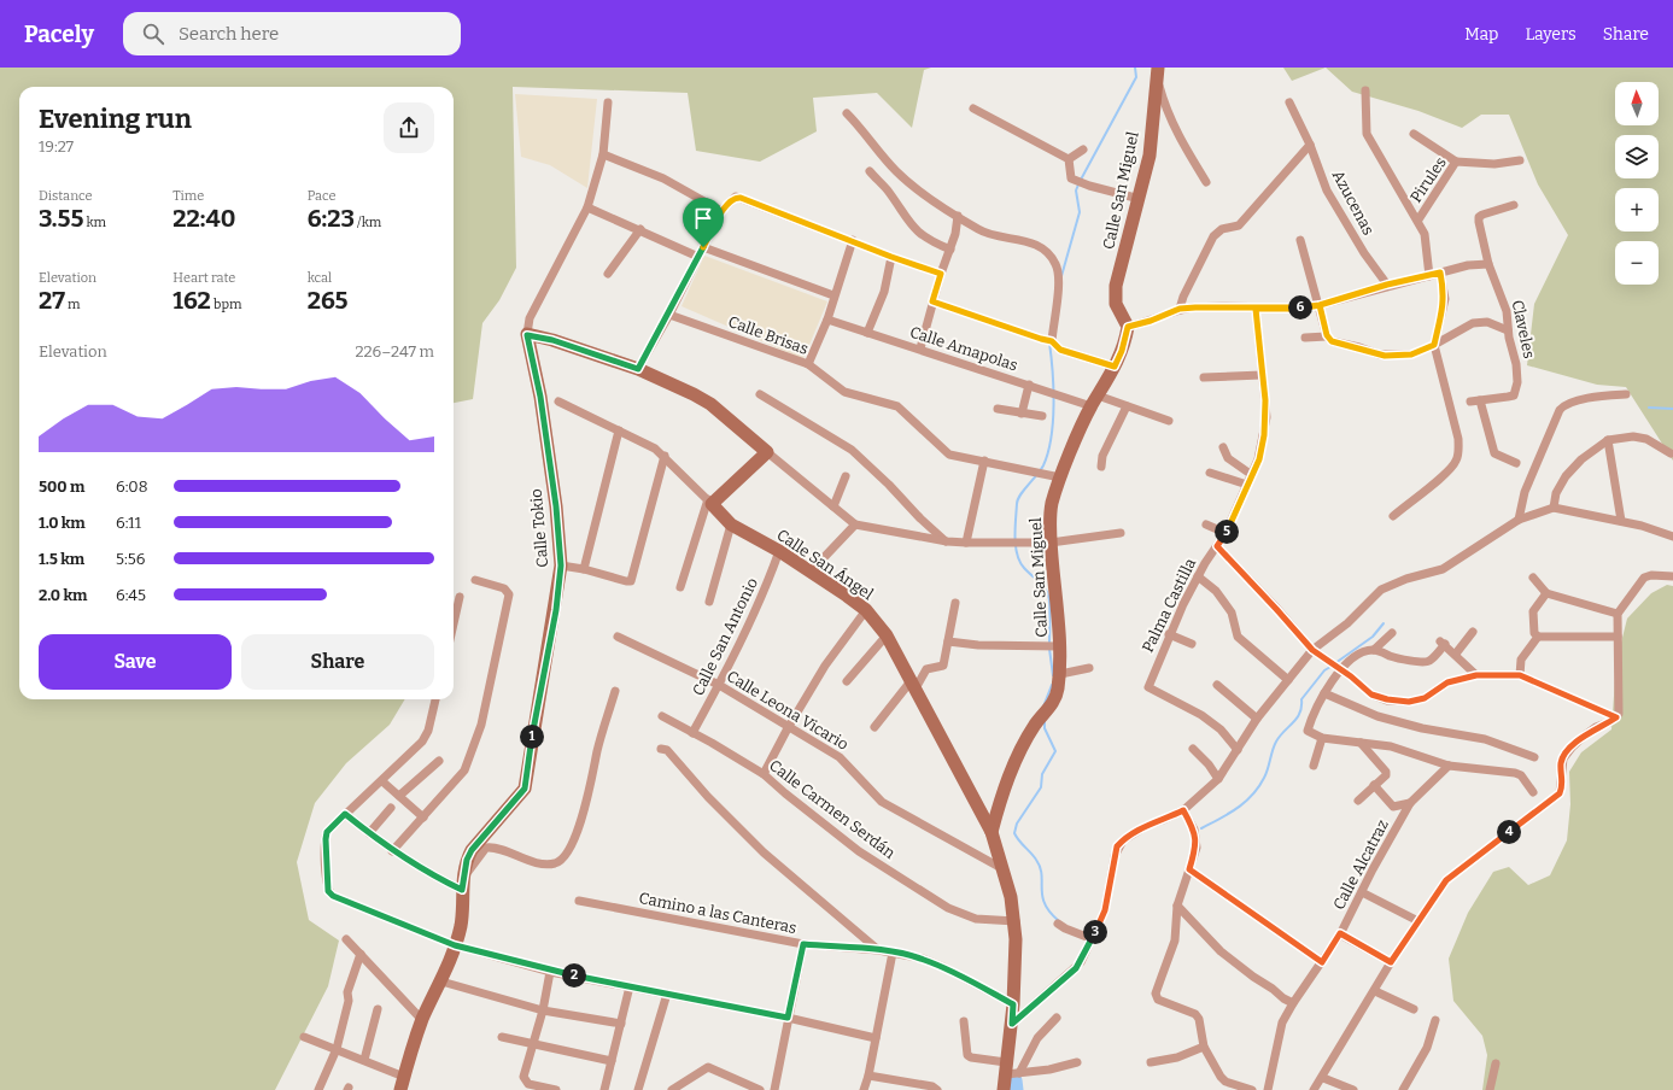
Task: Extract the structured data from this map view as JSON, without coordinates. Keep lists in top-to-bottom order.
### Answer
{
  "streets": {
    "street": [
      "Pirules",
      "Calle San Miguel",
      "Azucenas",
      "Claveles",
      "Calle Brisas",
      "Calle Amapolas",
      "Calle Tokio",
      "Calle San Ángel",
      "Palma Castilla",
      "Calle San Antonio",
      "Calle Leona Vicario",
      "Calle Carmen Serdán",
      "Calle Alcatraz",
      "Camino a las Canteras"
    ]
  },
  "crossings": [
    ["Calle San Miguel", "Calle Brisas"],
    ["Calle San Miguel", "Calle Amapolas"],
    ["Calle San Miguel", "Calle San Ángel"],
    ["Calle San Ángel", "Calle San Antonio"],
    ["Calle San Antonio", "Calle Leona Vicario"],
    ["Calle San Antonio", "Calle Carmen Serdán"]
  ],
  "north": "top",
  "page": {
    "header": "Pacely",
    "search": "Search here",
    "nav": ["Map", "Layers", "Share"],
    "map_buttons": ["+", "−"],
    "heading": ["Evening run", "19:27"],
    "stats": [
      ["Distance", "3.55 km"],
      ["Time", "22:40"],
      ["Pace", "6:23 /km"],
      ["Elevation", "27 m"],
      ["Heart rate", "162 bpm"],
      ["kcal", "265"]
    ],
    "pins": [
      "6",
      "5",
      "1",
      "4",
      "3",
      "2"
    ],
    "chart": ["Elevation", "226–247 m"],
    "list": [
      {
        "name": "500 m",
        "note": "6:08"
      },
      {
        "name": "1.0 km",
        "note": "6:11"
      },
      {
        "name": "1.5 km",
        "note": "5:56"
      },
      {
        "name": "2.0 km",
        "note": "6:45"
      }
    ],
    "buttons": ["Save", "Share"]
  }
}
